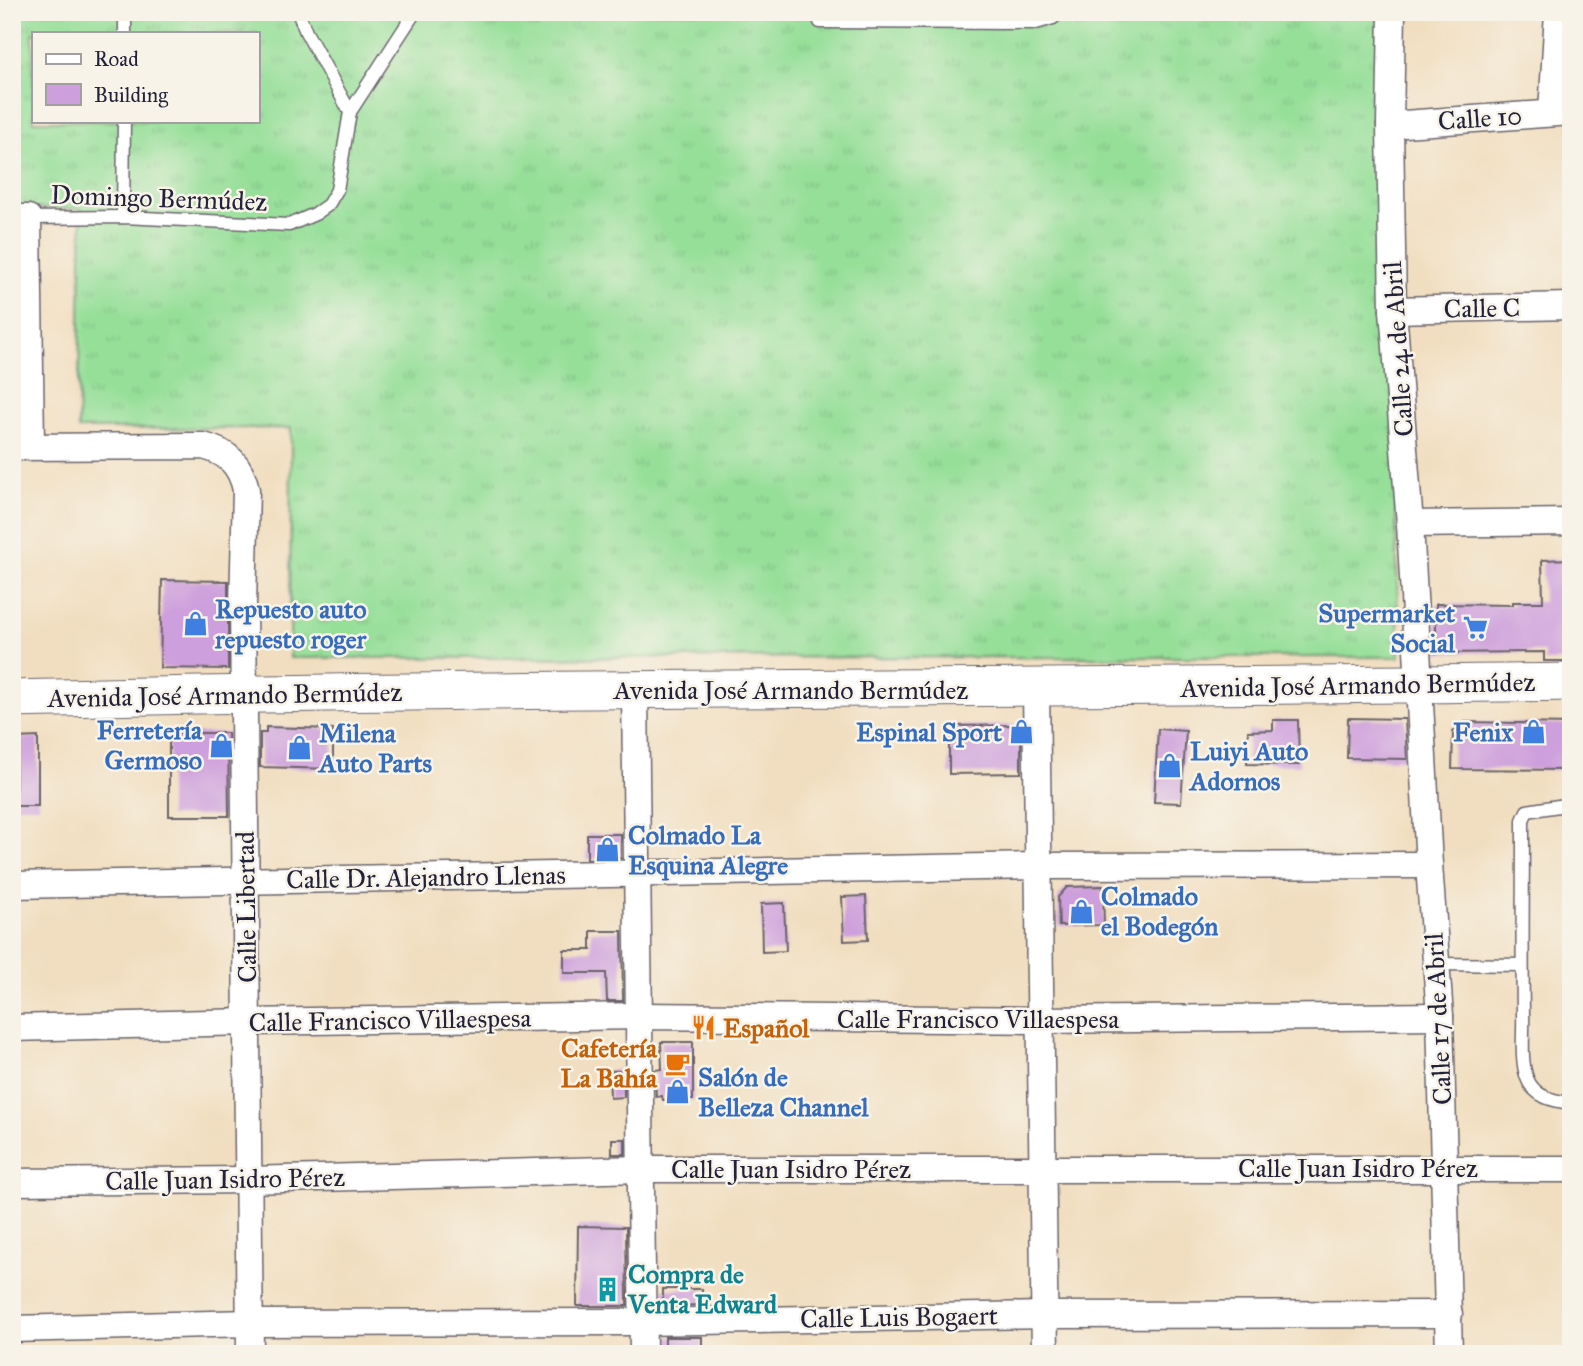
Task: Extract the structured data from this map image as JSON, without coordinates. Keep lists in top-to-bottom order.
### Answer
{
  "streets": {
    "street": [
      "Calle 10",
      "Calle C",
      "Calle 24 de Abril",
      "Avenida José Armando Bermúdez",
      "Calle Dr. Alejandro Llenas",
      "Calle Libertad",
      "Calle Francisco Villaespesa",
      "Calle 17 de Abril",
      "Calle Juan Isidro Pérez",
      "Calle Luis Bogaert"
    ],
    "lane": ["Domingo Bermúdez"]
  },
  "crossings": [
    ["Calle 10", "Calle 24 de Abril"],
    ["Calle C", "Calle 24 de Abril"],
    ["Calle 24 de Abril", "Avenida José Armando Bermúdez"],
    ["Calle 24 de Abril", "Calle 17 de Abril"],
    ["Avenida José Armando Bermúdez", "Calle Libertad"],
    ["Avenida José Armando Bermúdez", "Calle 17 de Abril"],
    ["Calle Dr. Alejandro Llenas", "Calle Libertad"],
    ["Calle Dr. Alejandro Llenas", "Calle 17 de Abril"],
    ["Calle Libertad", "Calle Francisco Villaespesa"],
    ["Calle Libertad", "Calle Juan Isidro Pérez"],
    ["Calle Libertad", "Calle Luis Bogaert"],
    ["Calle Francisco Villaespesa", "Calle 17 de Abril"],
    ["Calle 17 de Abril", "Calle Juan Isidro Pérez"],
    ["Calle 17 de Abril", "Calle Luis Bogaert"]
  ],
  "places": {
    "shop": [
      "Repuesto auto repuesto roger",
      "Espinal Sport",
      "Fenix",
      "Ferretería Germoso",
      "Milena Auto Parts",
      "Luiyi Auto Adornos",
      "Colmado La Esquina Alegre",
      "Colmado el Bodegón",
      "Salón de Belleza Channel"
    ],
    "supermarket": ["Supermarket Social"],
    "restaurant": ["Español"],
    "cafe": ["Cafetería La Bahía"],
    "building": ["Compra de Venta Edward"]
  },
  "legend": ["Road", "Building"]
}
